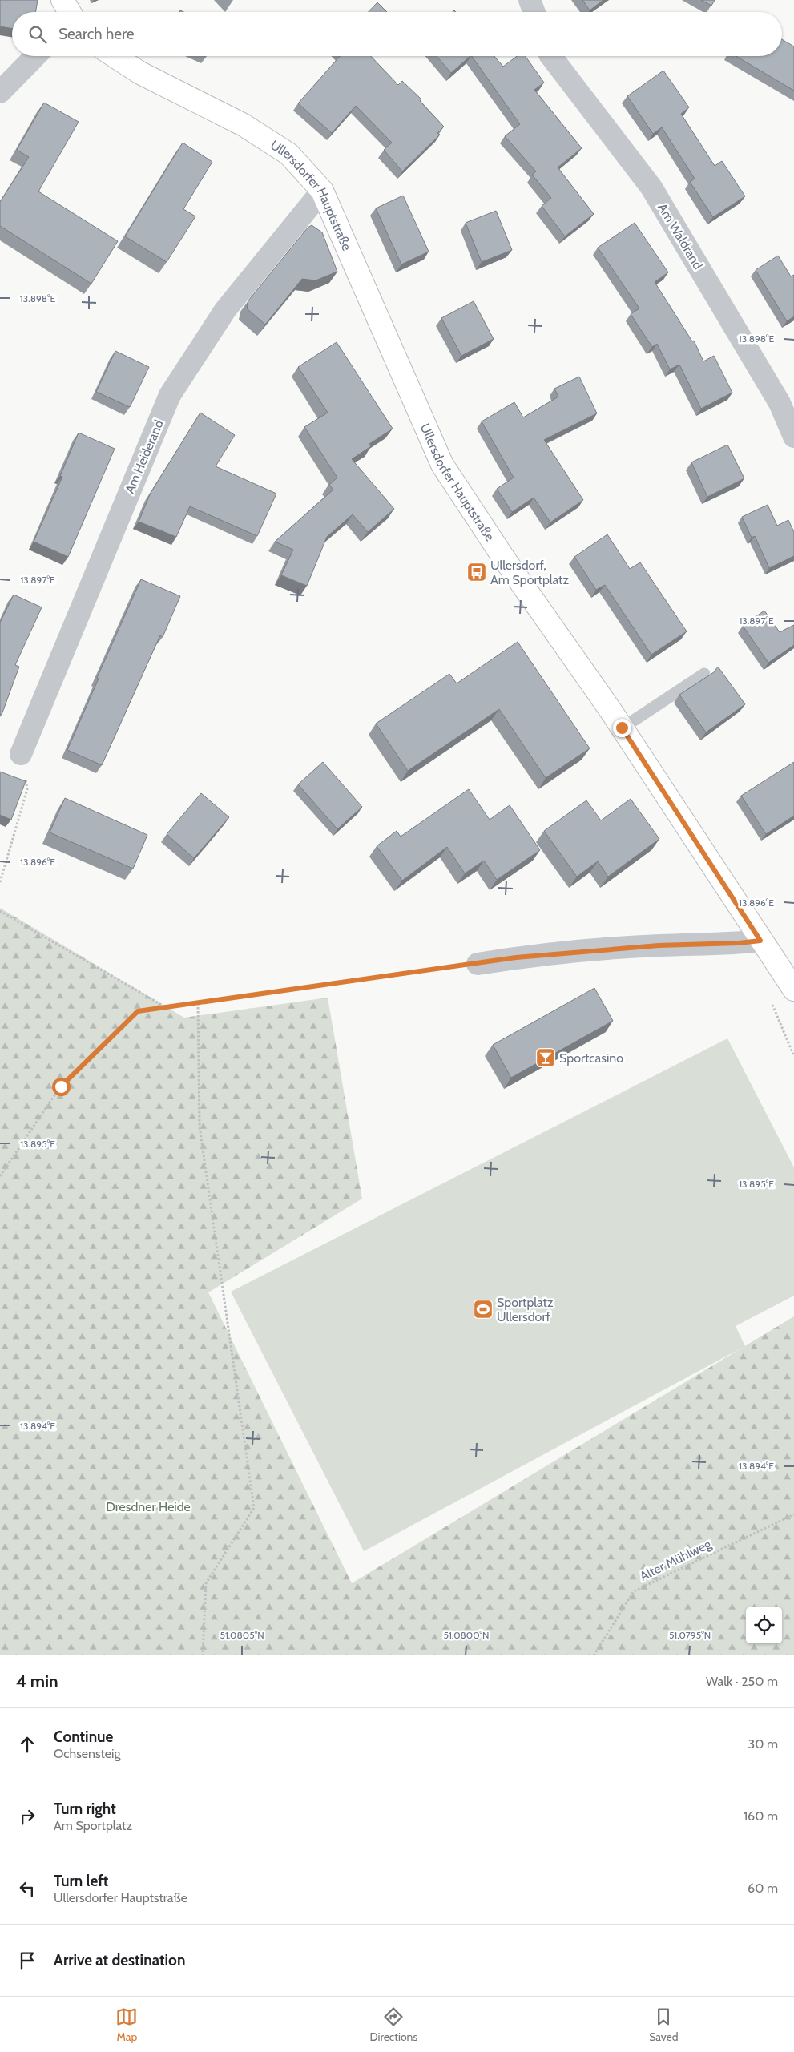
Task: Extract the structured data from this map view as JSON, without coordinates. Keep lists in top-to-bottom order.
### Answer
{
  "streets": {
    "main road": ["Ullersdorfer Hauptstraße"],
    "street": ["Am Waldrand", "Am Heiderand"],
    "path": ["Alter Mühlweg"]
  },
  "crossings": [
    ["Ullersdorfer Hauptstraße", "Am Heiderand"]
  ],
  "parks": ["Dresdner Heide"],
  "places": {
    "bus stop": ["Ullersdorf, Am Sportplatz"],
    "bar": ["Sportcasino"],
    "sports": ["Sportplatz Ullersdorf"]
  },
  "page": {
    "search": "Search here",
    "heading": ["4 min", "Walk · 250 m"],
    "list": [
      ["Continue", "Ochsensteig", "30 m"],
      ["Turn right", "Am Sportplatz", "160 m"],
      ["Turn left", "Ullersdorfer Hauptstraße", "60 m"],
      "Arrive at destination"
    ],
    "nav": ["Map", "Directions", "Saved"]
  },
  "coordinates": [
    "13.898°E",
    "13.897°E",
    "13.896°E",
    "13.895°E",
    "13.894°E",
    "51.0805°N",
    "51.0800°N",
    "51.0795°N"
  ]
}
